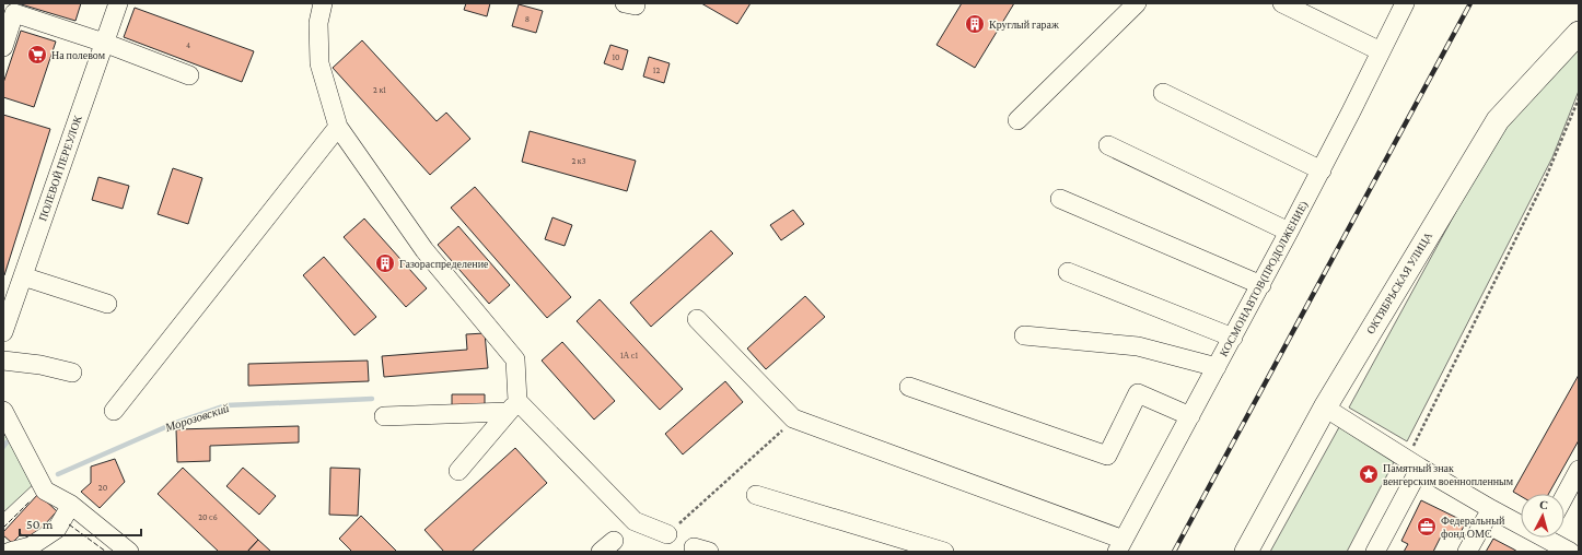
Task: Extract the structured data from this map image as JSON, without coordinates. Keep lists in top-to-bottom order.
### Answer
{
  "streets": {
    "main road": ["ОКТЯБРЬСКАЯ УЛИЦА"],
    "street": ["ПОЛЕВОЙ ПЕРЕУЛОК", "КОСМОНАВТОВ(ПРОДОЛЖЕНИЕ)"]
  },
  "water": ["Морозовский"],
  "places": {
    "building": ["Круглый гараж", "Газораспределение"],
    "supermarket": ["На полевом"],
    "place": ["Памятный знак венгерским военнопленным"],
    "office": ["Федеральный фонд ОМС"]
  },
  "house_numbers": [
    "8",
    "4",
    "10",
    "12",
    "2 к1",
    "2 к3",
    "1А с1",
    "20",
    "20 с6"
  ],
  "scale_bar": "50 m",
  "north": "top"
}
